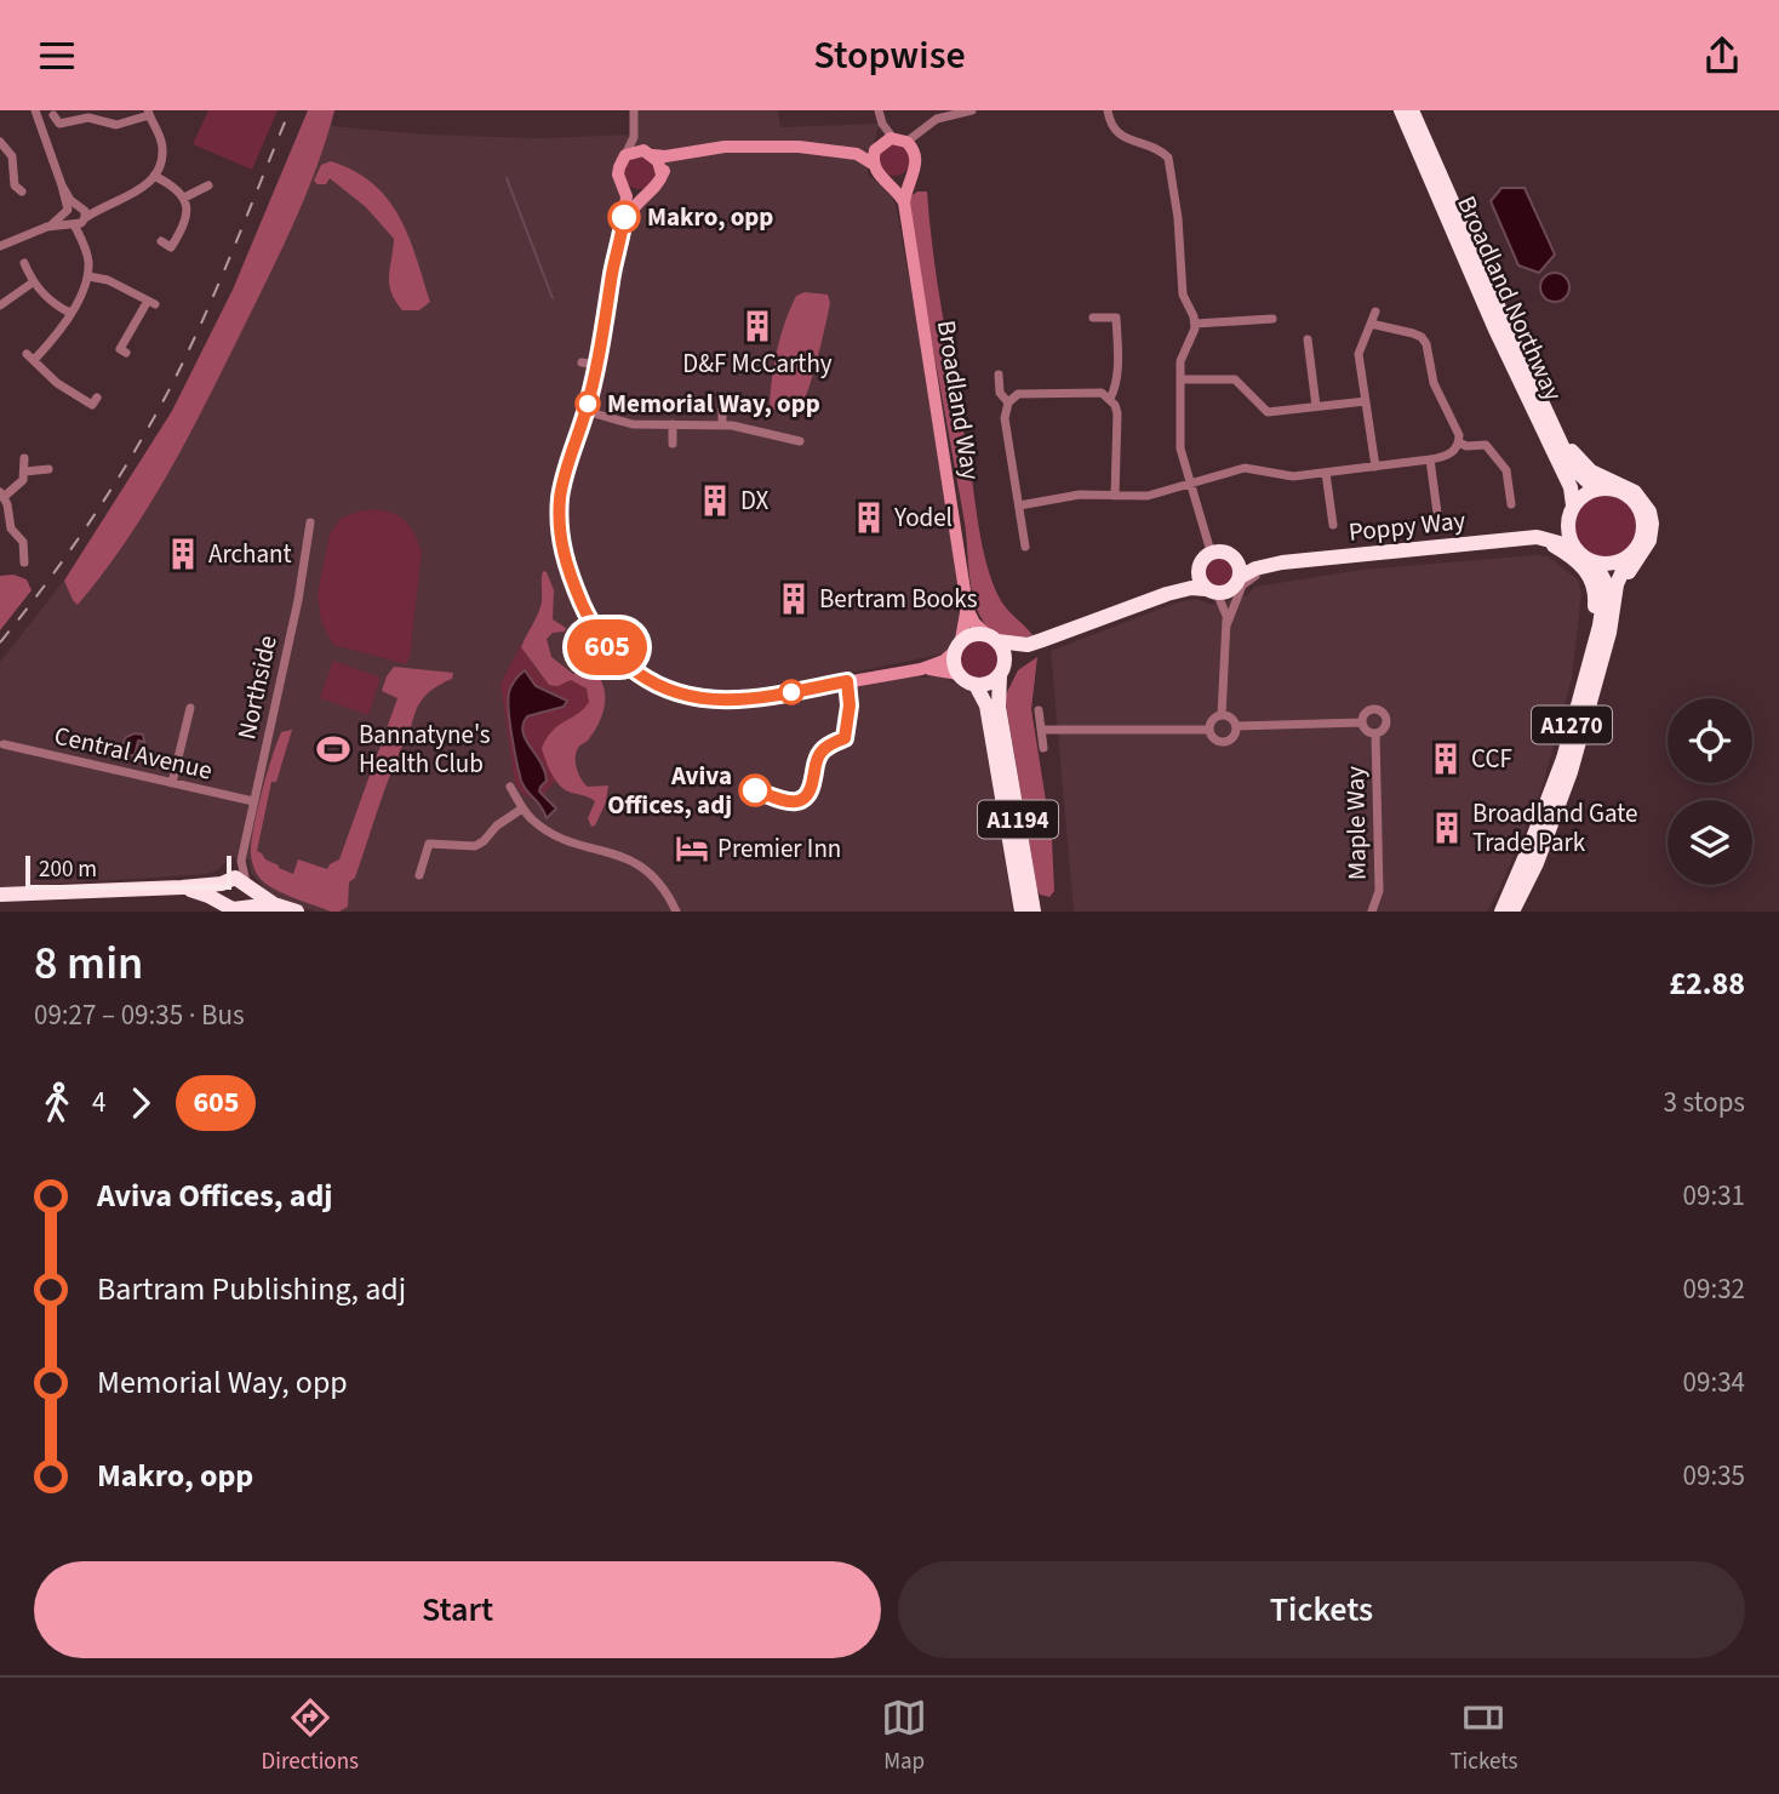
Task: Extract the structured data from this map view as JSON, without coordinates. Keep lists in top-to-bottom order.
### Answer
{
  "streets": {
    "highway": [
      "Broadland Northway",
      "Poppy Way",
      "A1270",
      "A1194"
    ],
    "street": [
      "Broadland Way",
      "Northside",
      "Central Avenue",
      "Maple Way"
    ]
  },
  "crossings": [
    ["Broadland Northway", "Poppy Way"],
    ["Broadland Northway", "A1270"],
    ["Broadland Way", "A1194"],
    ["Poppy Way", "A1270"],
    ["Northside", "Central Avenue"]
  ],
  "places": {
    "other": ["Makro, opp", "Memorial Way, opp", "Aviva Offices, adj"],
    "building": [
      "D&F McCarthy",
      "DX",
      "Yodel",
      "Archant",
      "Bertram Books",
      "CCF",
      "Broadland Gate Trade Park"
    ],
    "sports": ["Bannatyne's Health Club"],
    "hotel": ["Premier Inn"]
  },
  "lines": ["bus line 605"],
  "scale_bar": "200 m",
  "page": {
    "header": "Stopwise",
    "on_map": "605",
    "scale": "200 m",
    "heading": ["8 min", "09:27 – 09:35 · Bus", "£2.88"],
    "legs": ["4", "605", "3 stops"],
    "list": [
      {
        "name": "Aviva Offices, adj",
        "value": "09:31"
      },
      {
        "name": "Bartram Publishing, adj",
        "value": "09:32"
      },
      {
        "name": "Memorial Way, opp",
        "value": "09:34"
      },
      {
        "name": "Makro, opp",
        "value": "09:35"
      }
    ],
    "buttons": ["Start", "Tickets"],
    "tabs": ["Directions", "Map", "Tickets"]
  }
}
